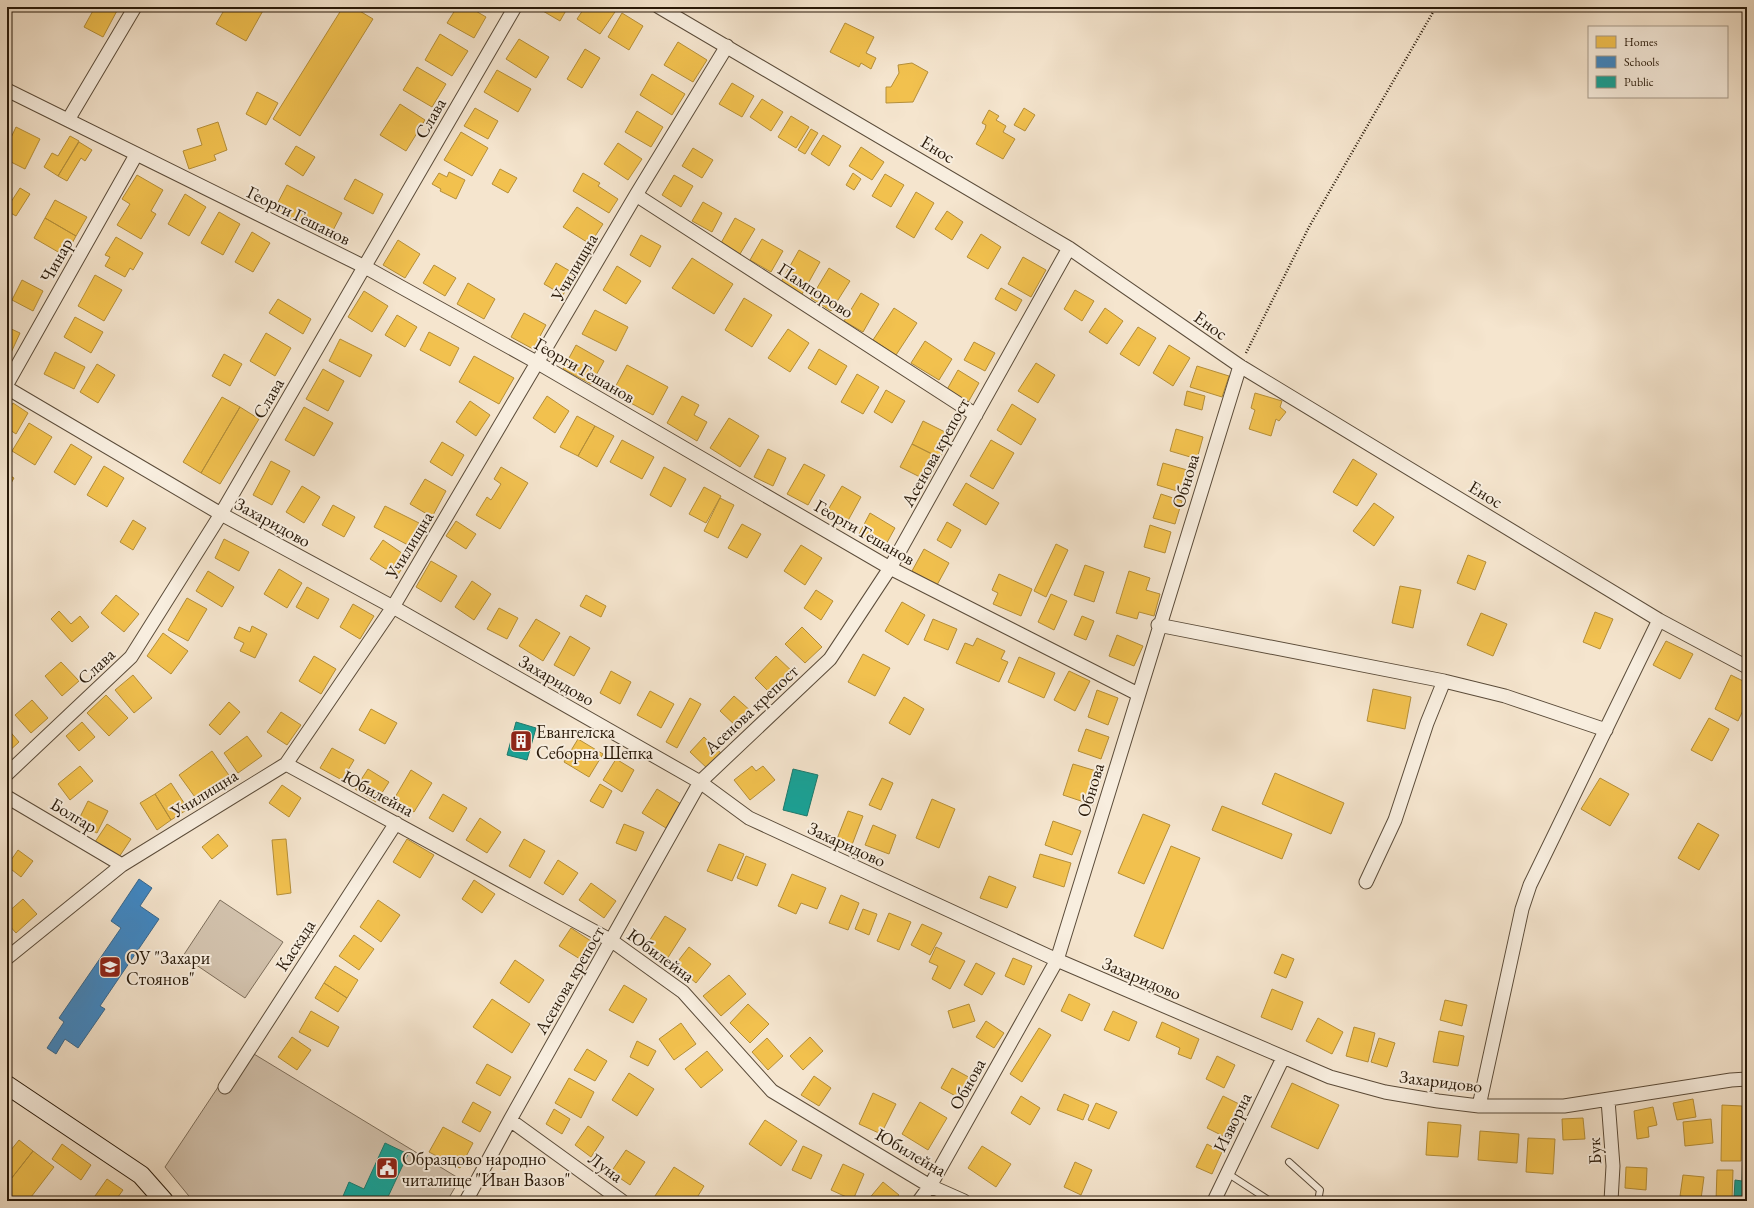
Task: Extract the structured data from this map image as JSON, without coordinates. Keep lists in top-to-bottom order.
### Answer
{
  "streets": {
    "street": [
      "Слава",
      "Енос",
      "Георги Гешанов",
      "Чинар",
      "Училищна",
      "Пампорово",
      "Асенова крепост",
      "Обнова",
      "Захаридово",
      "Юбилейна",
      "Болгар",
      "Каскада",
      "Изворна",
      "Бук",
      "Луна"
    ]
  },
  "crossings": [
    ["Слава", "Георги Гешанов"],
    ["Слава", "Захаридово"],
    ["Енос", "Училищна"],
    ["Енос", "Асенова крепост"],
    ["Енос", "Обнова"],
    ["Георги Гешанов", "Чинар"],
    ["Георги Гешанов", "Училищна"],
    ["Георги Гешанов", "Асенова крепост"],
    ["Георги Гешанов", "Обнова"],
    ["Училищна", "Пампорово"],
    ["Училищна", "Захаридово"],
    ["Училищна", "Юбилейна"],
    ["Училищна", "Болгар"],
    ["Пампорово", "Асенова крепост"],
    ["Асенова крепост", "Захаридово"],
    ["Асенова крепост", "Юбилейна"],
    ["Асенова крепост", "Луна"],
    ["Обнова", "Захаридово"],
    ["Обнова", "Юбилейна"],
    ["Захаридово", "Изворна"],
    ["Захаридово", "Бук"],
    ["Юбилейна", "Каскада"]
  ],
  "places": {
    "building": ["Евангелска Себорна Шепка"],
    "school or university": ["ОУ \"Захари Стоянов\""],
    "public building": ["Образцово народно читалище \"Иван Вазов\""]
  },
  "legend": ["Homes", "Schools", "Public"]
}
